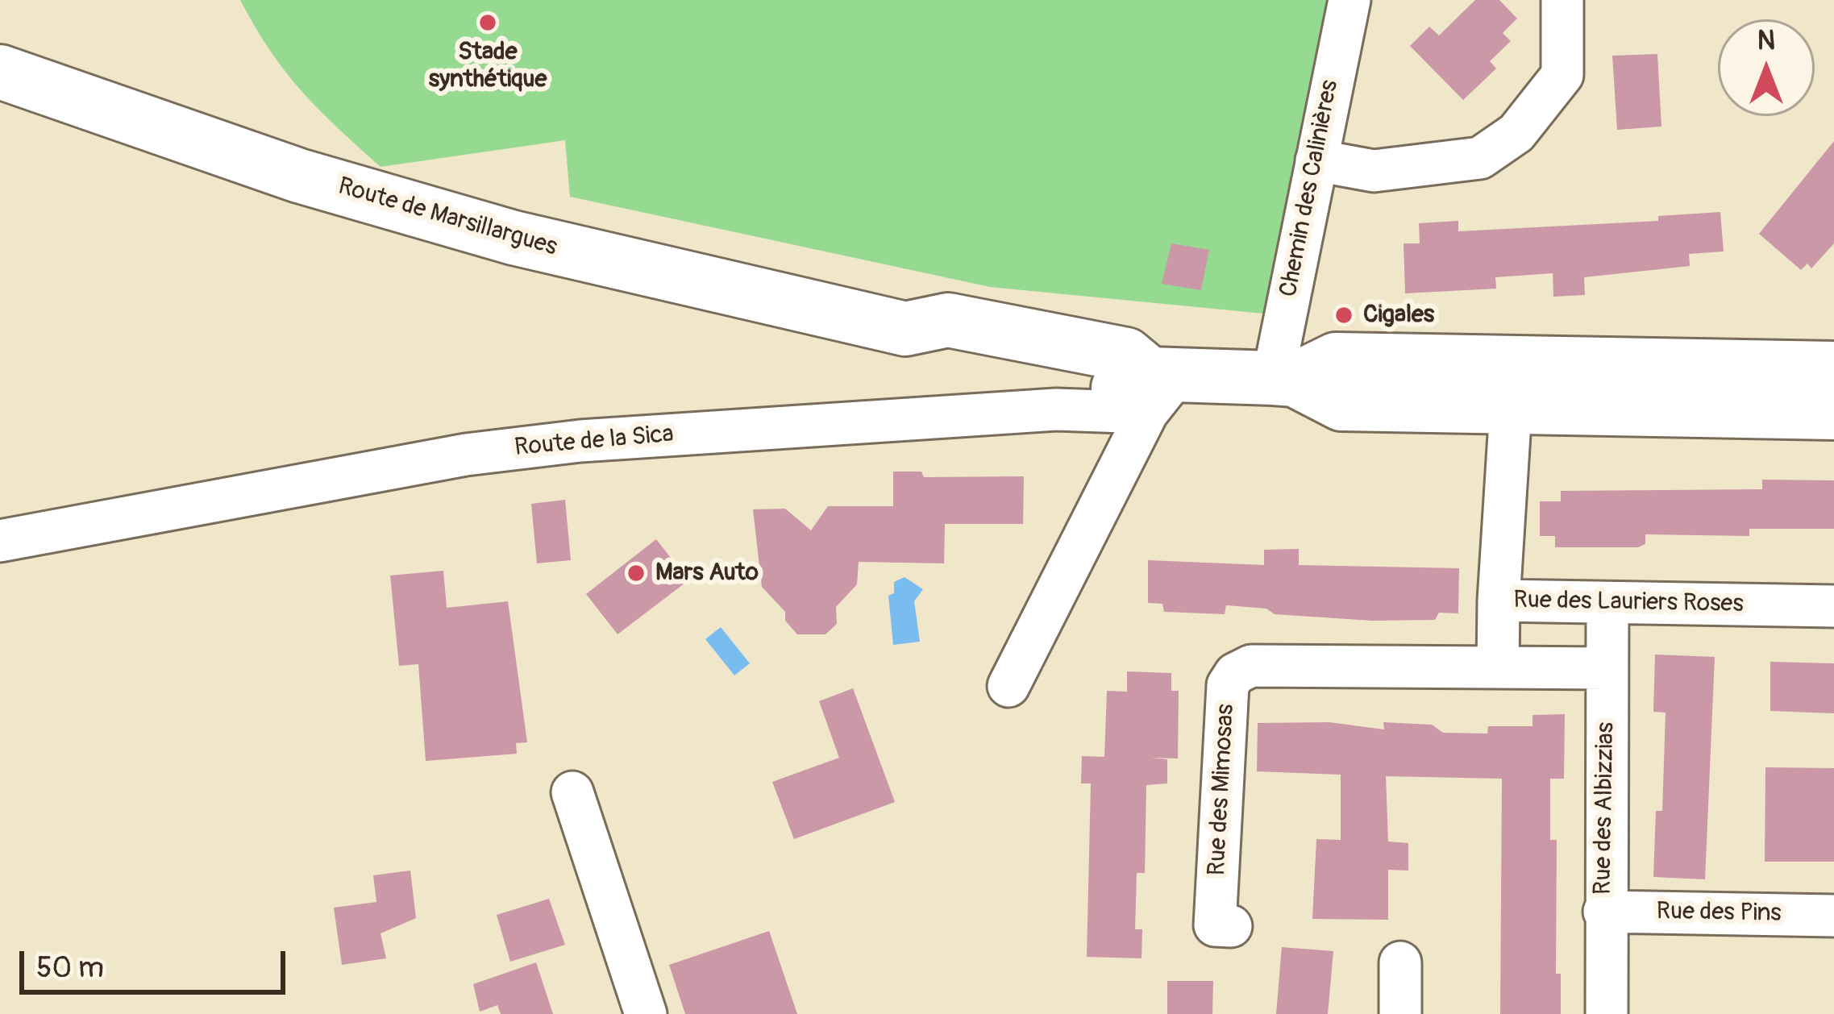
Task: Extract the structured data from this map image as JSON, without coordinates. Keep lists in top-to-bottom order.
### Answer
{
  "streets": {
    "main road": ["Route de Marsillargues"],
    "street": [
      "Chemin des Calinières",
      "Route de la Sica",
      "Rue des Lauriers Roses",
      "Rue des Mimosas",
      "Rue des Albizzias",
      "Rue des Pins"
    ]
  },
  "crossings": [
    ["Chemin des Calinières", "Route de Marsillargues"],
    ["Route de Marsillargues", "Route de la Sica"],
    ["Rue des Lauriers Roses", "Rue des Albizzias"],
    ["Rue des Mimosas", "Rue des Albizzias"],
    ["Rue des Albizzias", "Rue des Pins"]
  ],
  "places": ["Stade synthétique", "Cigales", "Mars Auto"],
  "scale_bar": "50 m",
  "north": "top"
}
